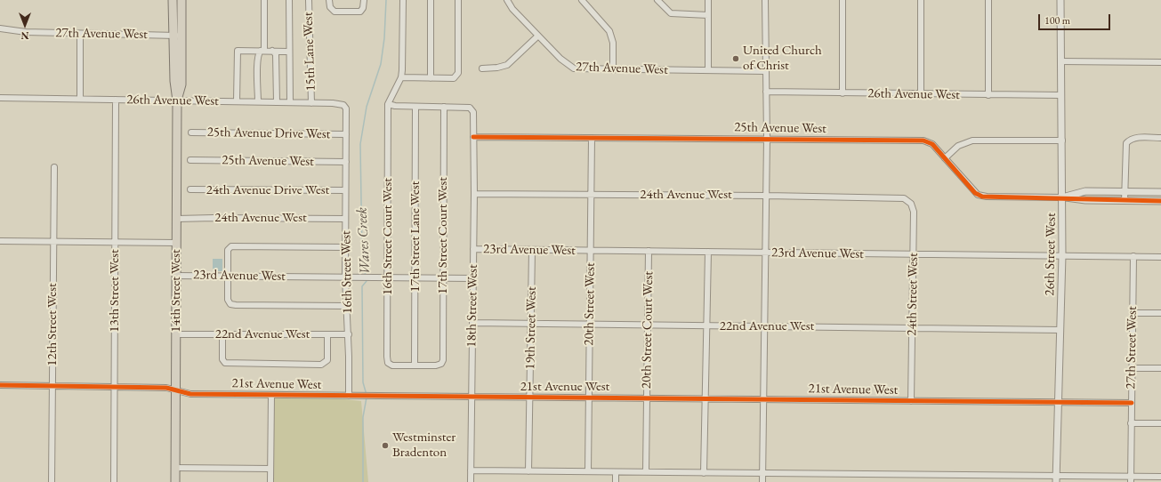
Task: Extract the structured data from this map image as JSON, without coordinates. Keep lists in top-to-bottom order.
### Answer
{
  "streets": {
    "main road": ["14th Street West"],
    "street": [
      "27th Avenue West",
      "15th Lane West",
      "26th Avenue West",
      "25th Avenue West",
      "25th Avenue Drive West",
      "24th Avenue Drive West",
      "24th Avenue West",
      "17th Street Court West",
      "16th Street Court West",
      "17th Street Lane West",
      "23rd Avenue West",
      "26th Street West",
      "16th Street West",
      "13th Street West",
      "24th Street West",
      "20th Street West",
      "18th Street West",
      "12th Street West",
      "22nd Avenue West",
      "19th Street West",
      "20th Street Court West",
      "27th Street West",
      "21st Avenue West"
    ]
  },
  "crossings": [
    ["27th Avenue West", "14th Street West"],
    ["15th Lane West", "26th Avenue West"],
    ["26th Avenue West", "26th Street West"],
    ["26th Avenue West", "16th Street West"],
    ["26th Avenue West", "13th Street West"],
    ["26th Avenue West", "14th Street West"],
    ["25th Avenue West", "26th Street West"],
    ["25th Avenue West", "16th Street West"],
    ["25th Avenue West", "20th Street West"],
    ["25th Avenue West", "18th Street West"],
    ["25th Avenue Drive West", "16th Street West"],
    ["24th Avenue Drive West", "16th Street West"],
    ["24th Avenue West", "16th Street West"],
    ["24th Avenue West", "14th Street West"],
    ["24th Avenue West", "24th Street West"],
    ["24th Avenue West", "20th Street West"],
    ["24th Avenue West", "18th Street West"],
    ["17th Street Court West", "16th Street Court West"],
    ["17th Street Court West", "17th Street Lane West"],
    ["17th Street Court West", "23rd Avenue West"],
    ["17th Street Court West", "18th Street West"],
    ["16th Street Court West", "17th Street Lane West"],
    ["16th Street Court West", "23rd Avenue West"],
    ["17th Street Lane West", "23rd Avenue West"],
    ["23rd Avenue West", "26th Street West"],
    ["23rd Avenue West", "16th Street West"],
    ["23rd Avenue West", "14th Street West"],
    ["23rd Avenue West", "24th Street West"],
    ["23rd Avenue West", "20th Street West"],
    ["23rd Avenue West", "18th Street West"],
    ["23rd Avenue West", "19th Street West"],
    ["23rd Avenue West", "20th Street Court West"],
    ["23rd Avenue West", "27th Street West"],
    ["26th Street West", "22nd Avenue West"],
    ["26th Street West", "21st Avenue West"],
    ["16th Street West", "22nd Avenue West"],
    ["16th Street West", "21st Avenue West"],
    ["13th Street West", "21st Avenue West"],
    ["14th Street West", "22nd Avenue West"],
    ["14th Street West", "21st Avenue West"],
    ["24th Street West", "22nd Avenue West"],
    ["24th Street West", "21st Avenue West"],
    ["20th Street West", "22nd Avenue West"],
    ["20th Street West", "21st Avenue West"],
    ["18th Street West", "22nd Avenue West"],
    ["18th Street West", "21st Avenue West"],
    ["12th Street West", "21st Avenue West"],
    ["22nd Avenue West", "19th Street West"],
    ["22nd Avenue West", "20th Street Court West"],
    ["19th Street West", "21st Avenue West"],
    ["20th Street Court West", "21st Avenue West"],
    ["27th Street West", "21st Avenue West"]
  ],
  "water": ["Wares Creek"],
  "places": ["United Church of Christ", "Westminster Bradenton"],
  "scale_bar": "100 m",
  "north": "bottom"
}
